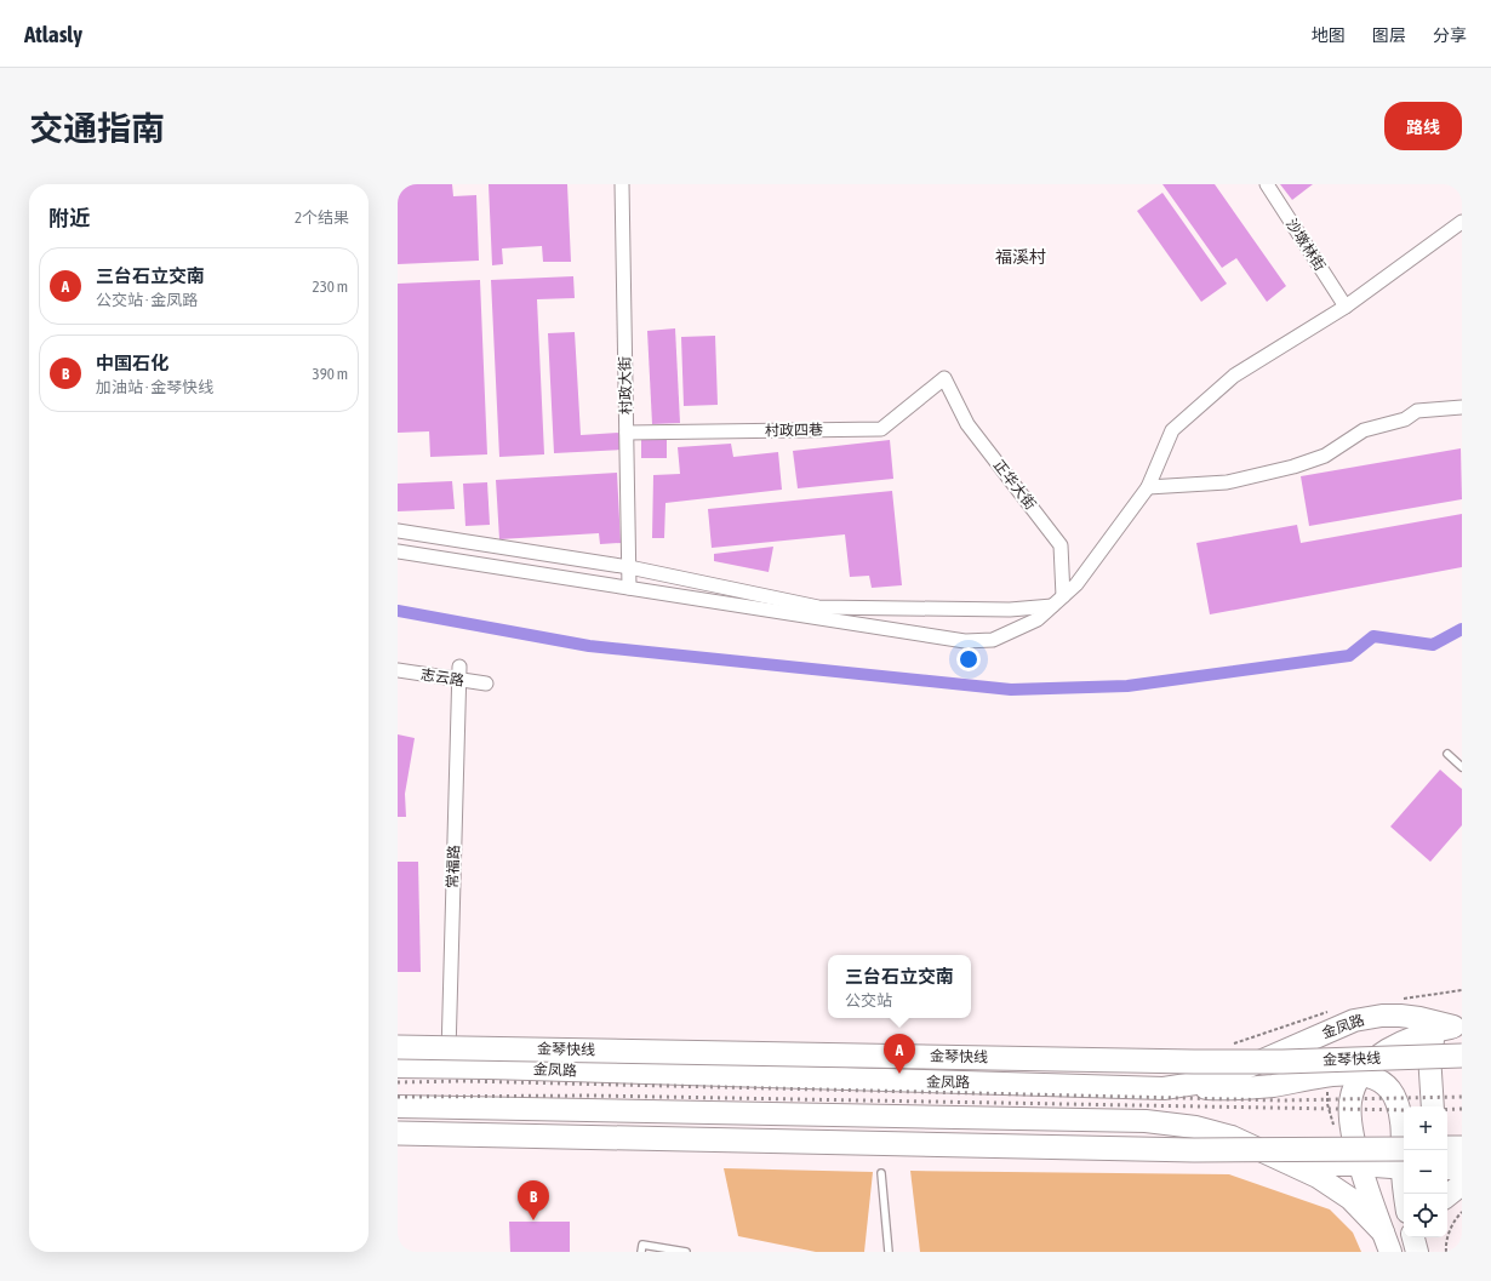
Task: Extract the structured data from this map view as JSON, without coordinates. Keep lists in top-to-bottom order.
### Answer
{
  "streets": {
    "highway": ["金琴快线"],
    "main road": ["金凤路"],
    "street": [
      "沙墩林街",
      "村政大街",
      "村政四巷",
      "正华大街",
      "志云路",
      "常福路"
    ]
  },
  "crossings": [
    ["村政大街", "村政四巷"],
    ["村政四巷", "正华大街"],
    ["志云路", "常福路"],
    ["常福路", "金凤路"]
  ],
  "districts": ["福溪村"],
  "page": {
    "header": "Atlasly",
    "nav": ["地图", "图层", "分享"],
    "title": "交通指南",
    "buttons": "路线",
    "heading": ["附近", "2个结果"],
    "list": [
      {
        "mark": "A",
        "name": "三台石立交南",
        "note": "公交站 · 金凤路",
        "value": "230 m"
      },
      {
        "mark": "B",
        "name": "中国石化",
        "note": "加油站 · 金琴快线",
        "value": "390 m"
      }
    ],
    "popup": ["三台石立交南", "公交站"],
    "pins": ["A", "B"],
    "map_buttons": ["+", "−"]
  }
}
